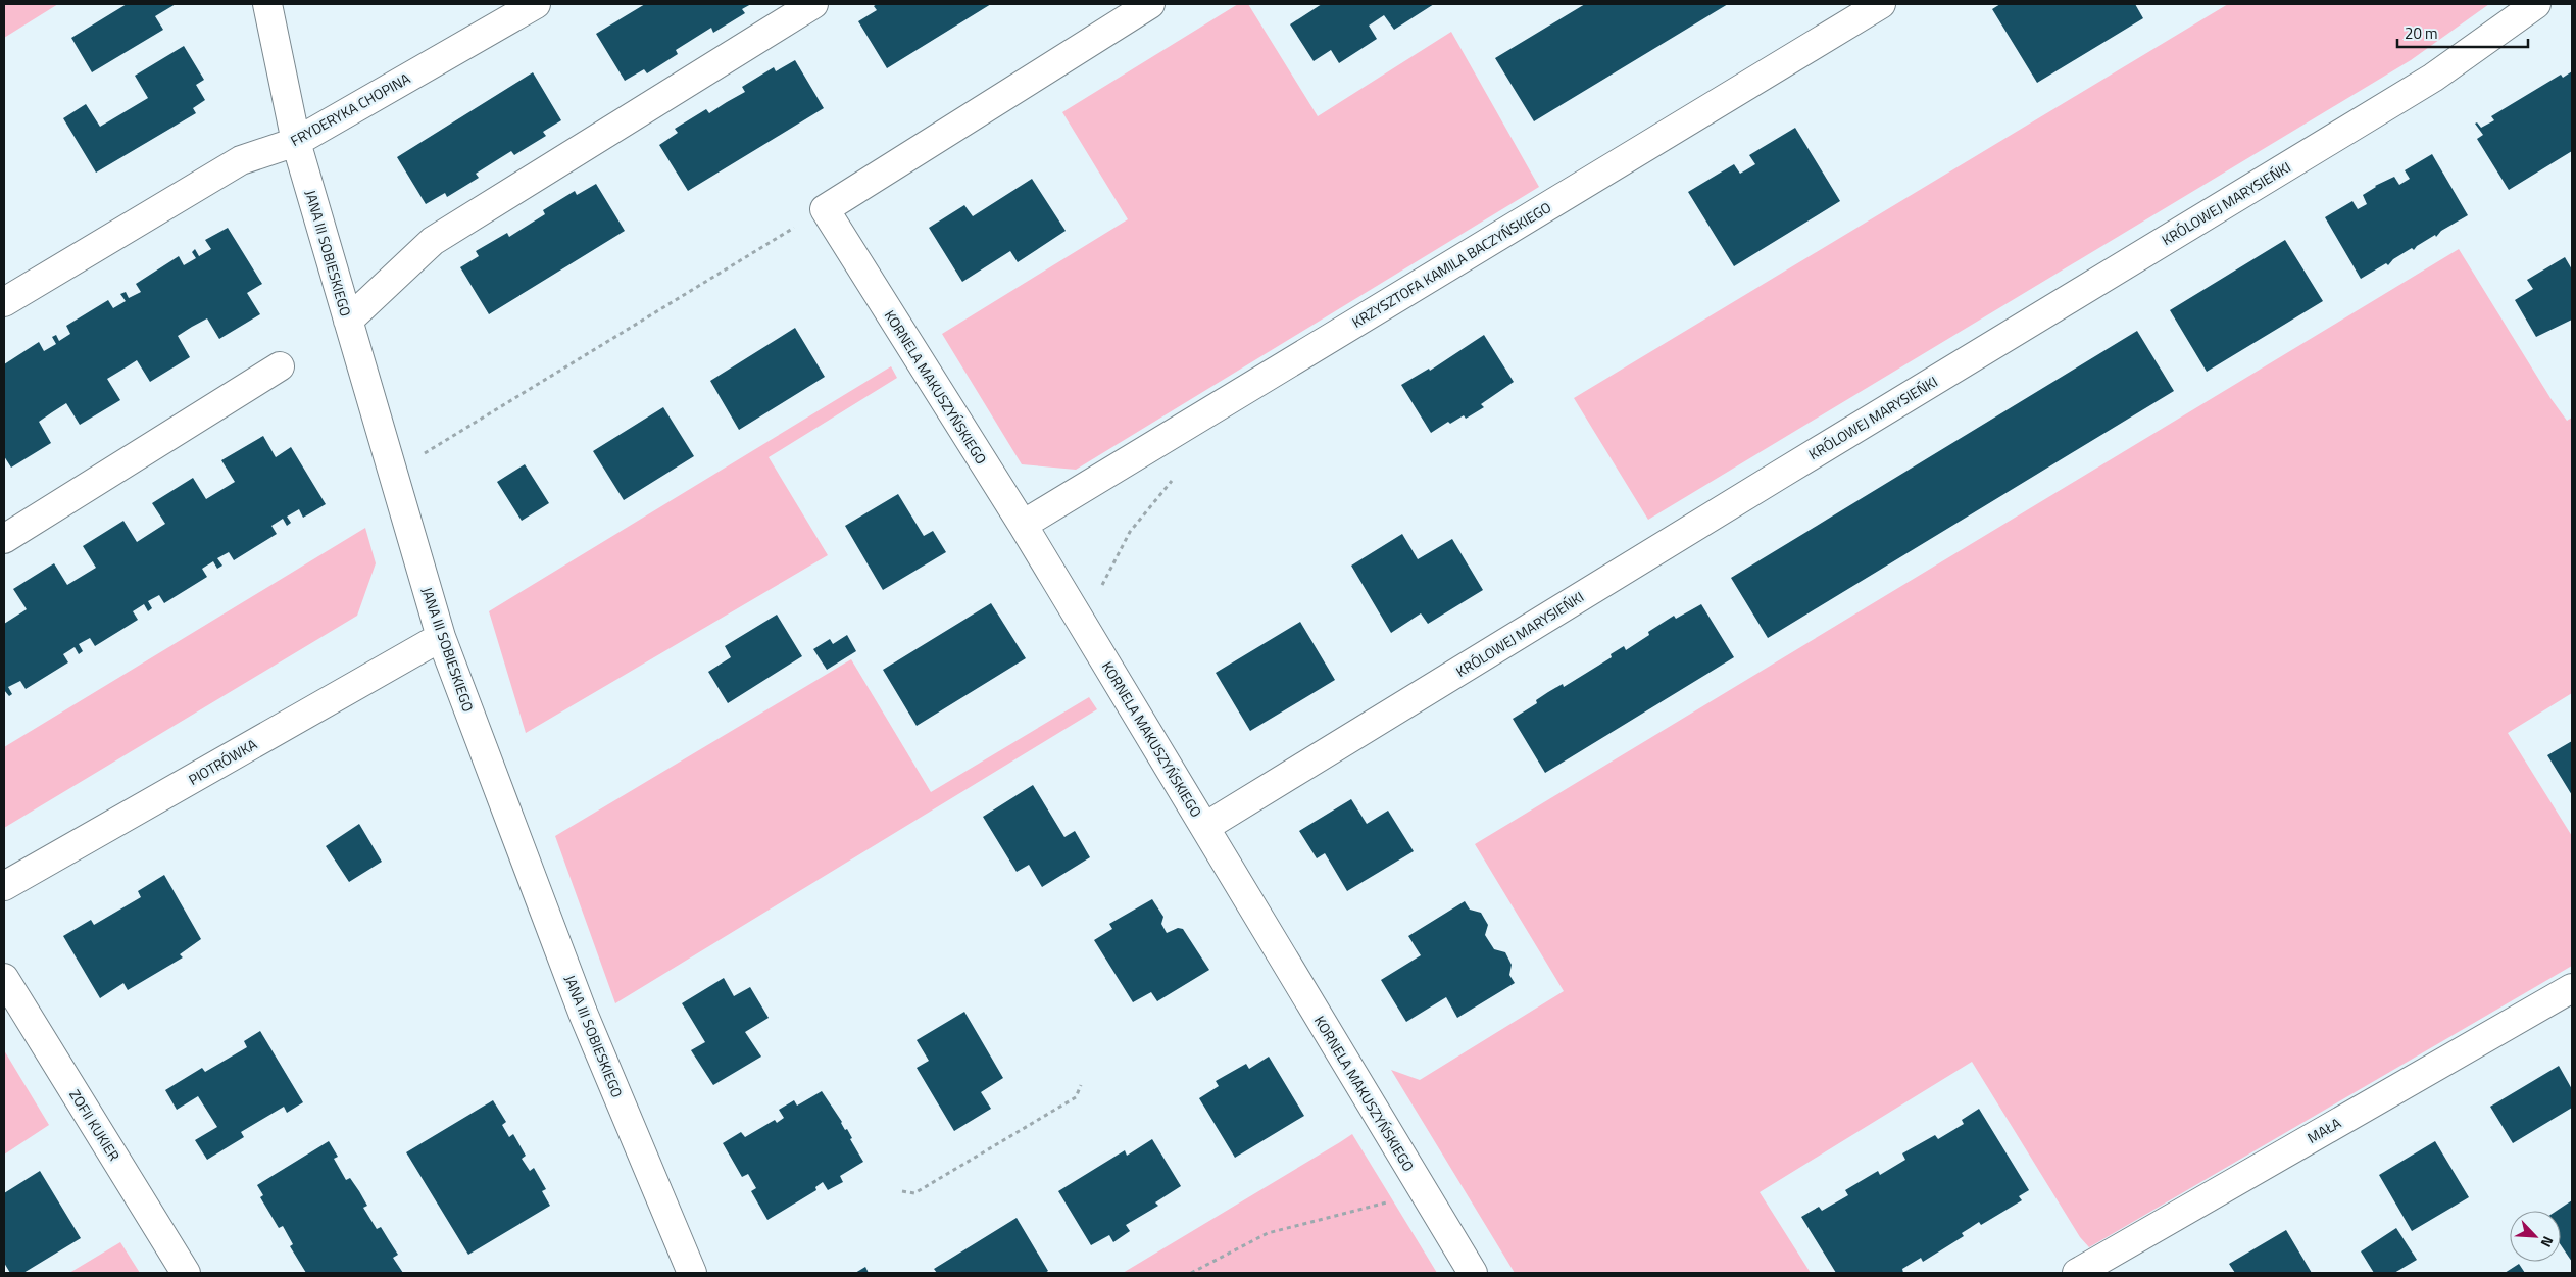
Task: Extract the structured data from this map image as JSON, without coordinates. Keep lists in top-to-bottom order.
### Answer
{
  "streets": {
    "street": [
      "FRYDERYKA CHOPINA",
      "KRÓLOWEJ MARYSIEŃKI",
      "JANA III SOBIESKIEGO",
      "KRZYSZTOFA KAMILA BACZYŃSKIEGO",
      "KORNELA MAKUSZYŃSKIEGO",
      "PIOTRÓWKA",
      "ZOFII KUKIER",
      "MAŁA"
    ]
  },
  "crossings": [
    ["FRYDERYKA CHOPINA", "JANA III SOBIESKIEGO"],
    ["KRÓLOWEJ MARYSIEŃKI", "KORNELA MAKUSZYŃSKIEGO"],
    ["JANA III SOBIESKIEGO", "PIOTRÓWKA"],
    ["KRZYSZTOFA KAMILA BACZYŃSKIEGO", "KORNELA MAKUSZYŃSKIEGO"]
  ],
  "scale_bar": "20 m",
  "north": "bottom right"
}
